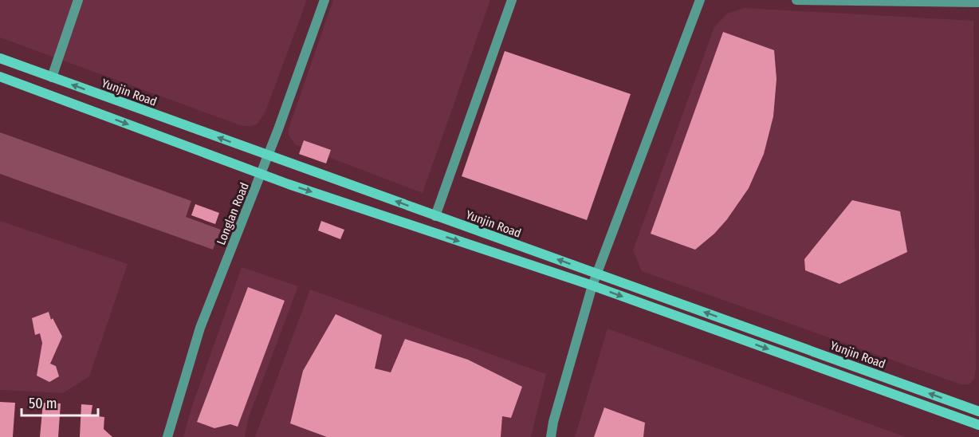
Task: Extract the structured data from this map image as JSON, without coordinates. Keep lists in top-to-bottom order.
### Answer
{
  "streets": {
    "main road": ["Yunjin Road"],
    "street": ["Longlan Road"]
  },
  "crossings": [
    ["Yunjin Road", "Longlan Road"]
  ],
  "scale_bar": "50 m"
}
